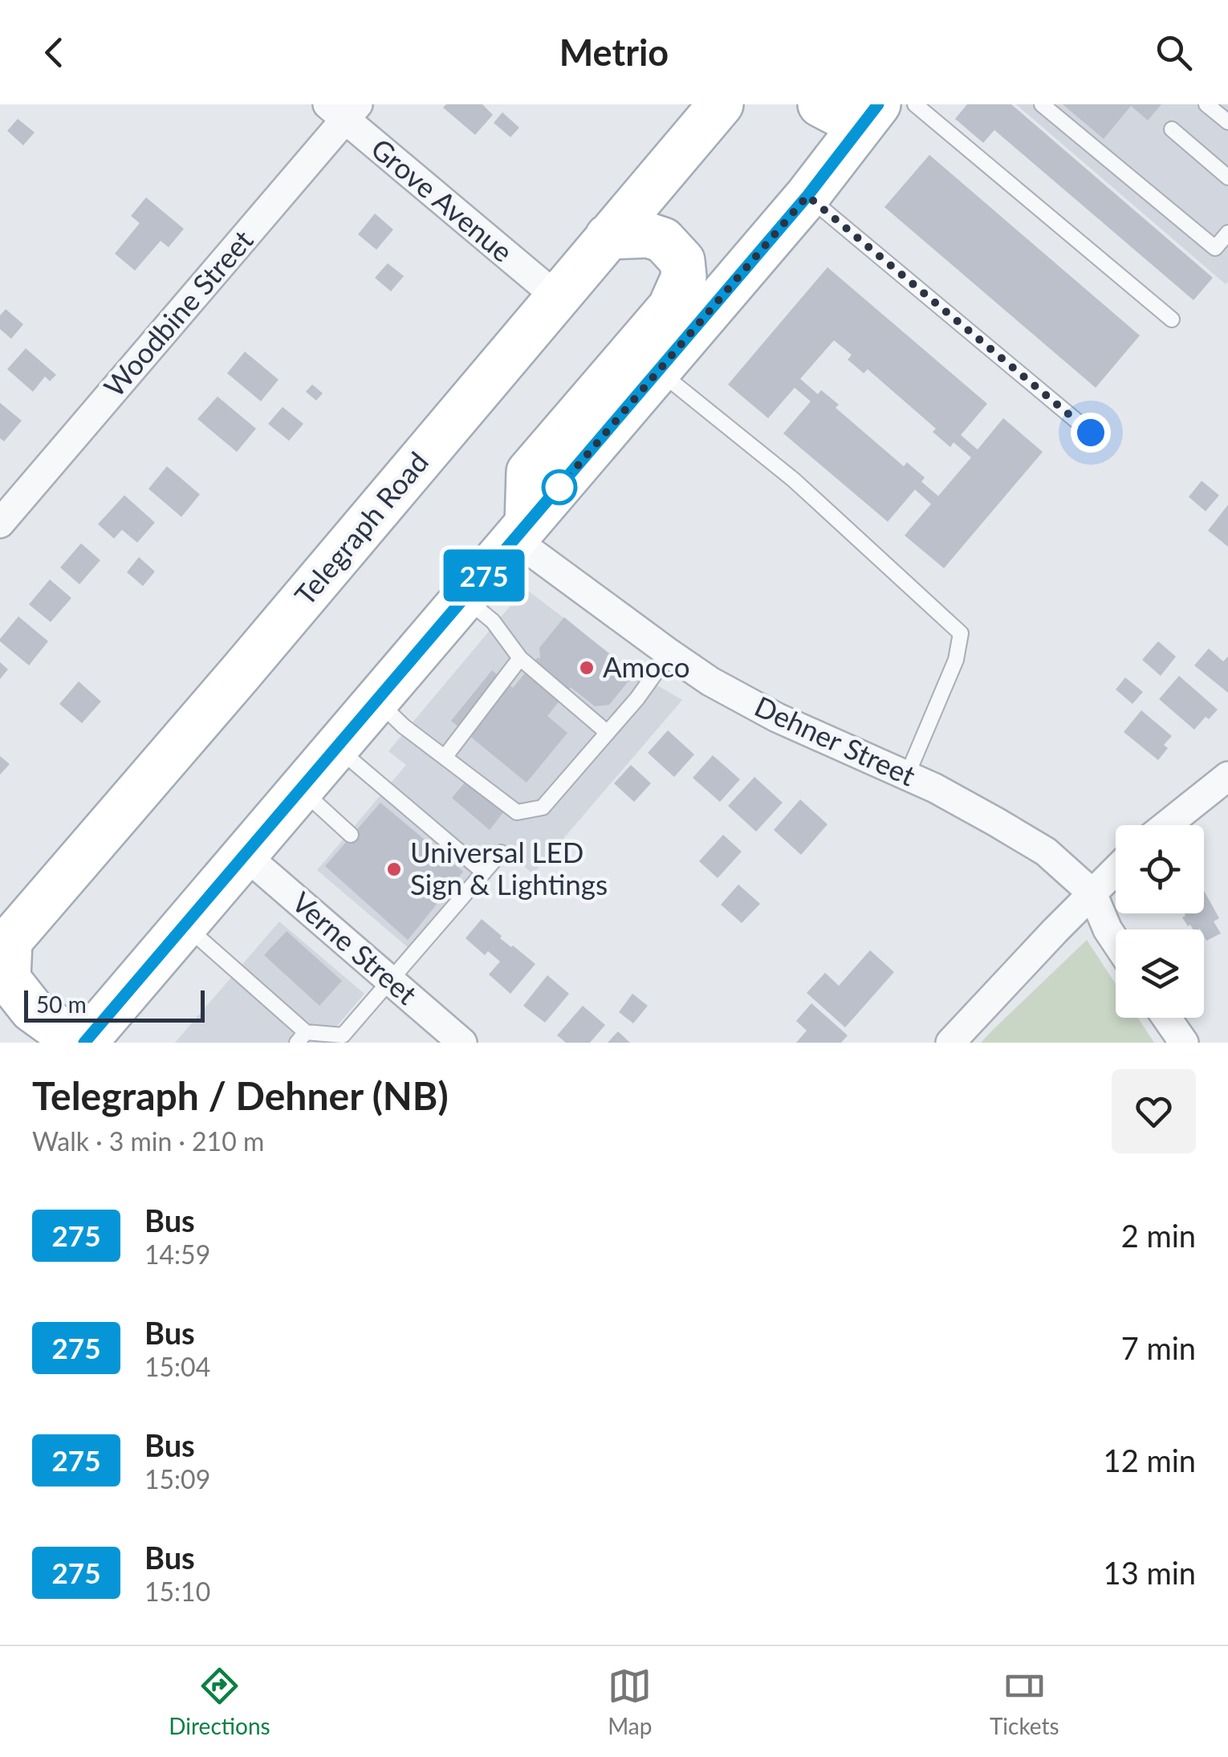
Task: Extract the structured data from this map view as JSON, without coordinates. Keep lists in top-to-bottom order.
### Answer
{
  "streets": {
    "main road": ["Telegraph Road"],
    "street": [
      "Grove Avenue",
      "Woodbine Street",
      "Dehner Street",
      "Verne Street"
    ]
  },
  "crossings": [
    ["Grove Avenue", "Woodbine Street"],
    ["Grove Avenue", "Telegraph Road"]
  ],
  "places": ["Amoco", "Universal LED Sign & Lightings"],
  "lines": ["bus line 275"],
  "scale_bar": "50 m",
  "page": {
    "header": "Metrio",
    "on_map": "275",
    "scale": "50 m",
    "heading": ["Telegraph / Dehner (NB)", "Walk · 3 min · 210 m"],
    "list": [
      {
        "mark": "275",
        "name": "Bus",
        "note": "14:59",
        "value": "2 min"
      },
      {
        "mark": "275",
        "name": "Bus",
        "note": "15:04",
        "value": "7 min"
      },
      {
        "mark": "275",
        "name": "Bus",
        "note": "15:09",
        "value": "12 min"
      },
      {
        "mark": "275",
        "name": "Bus",
        "note": "15:10",
        "value": "13 min"
      }
    ],
    "tabs": ["Directions", "Map", "Tickets"]
  }
}
